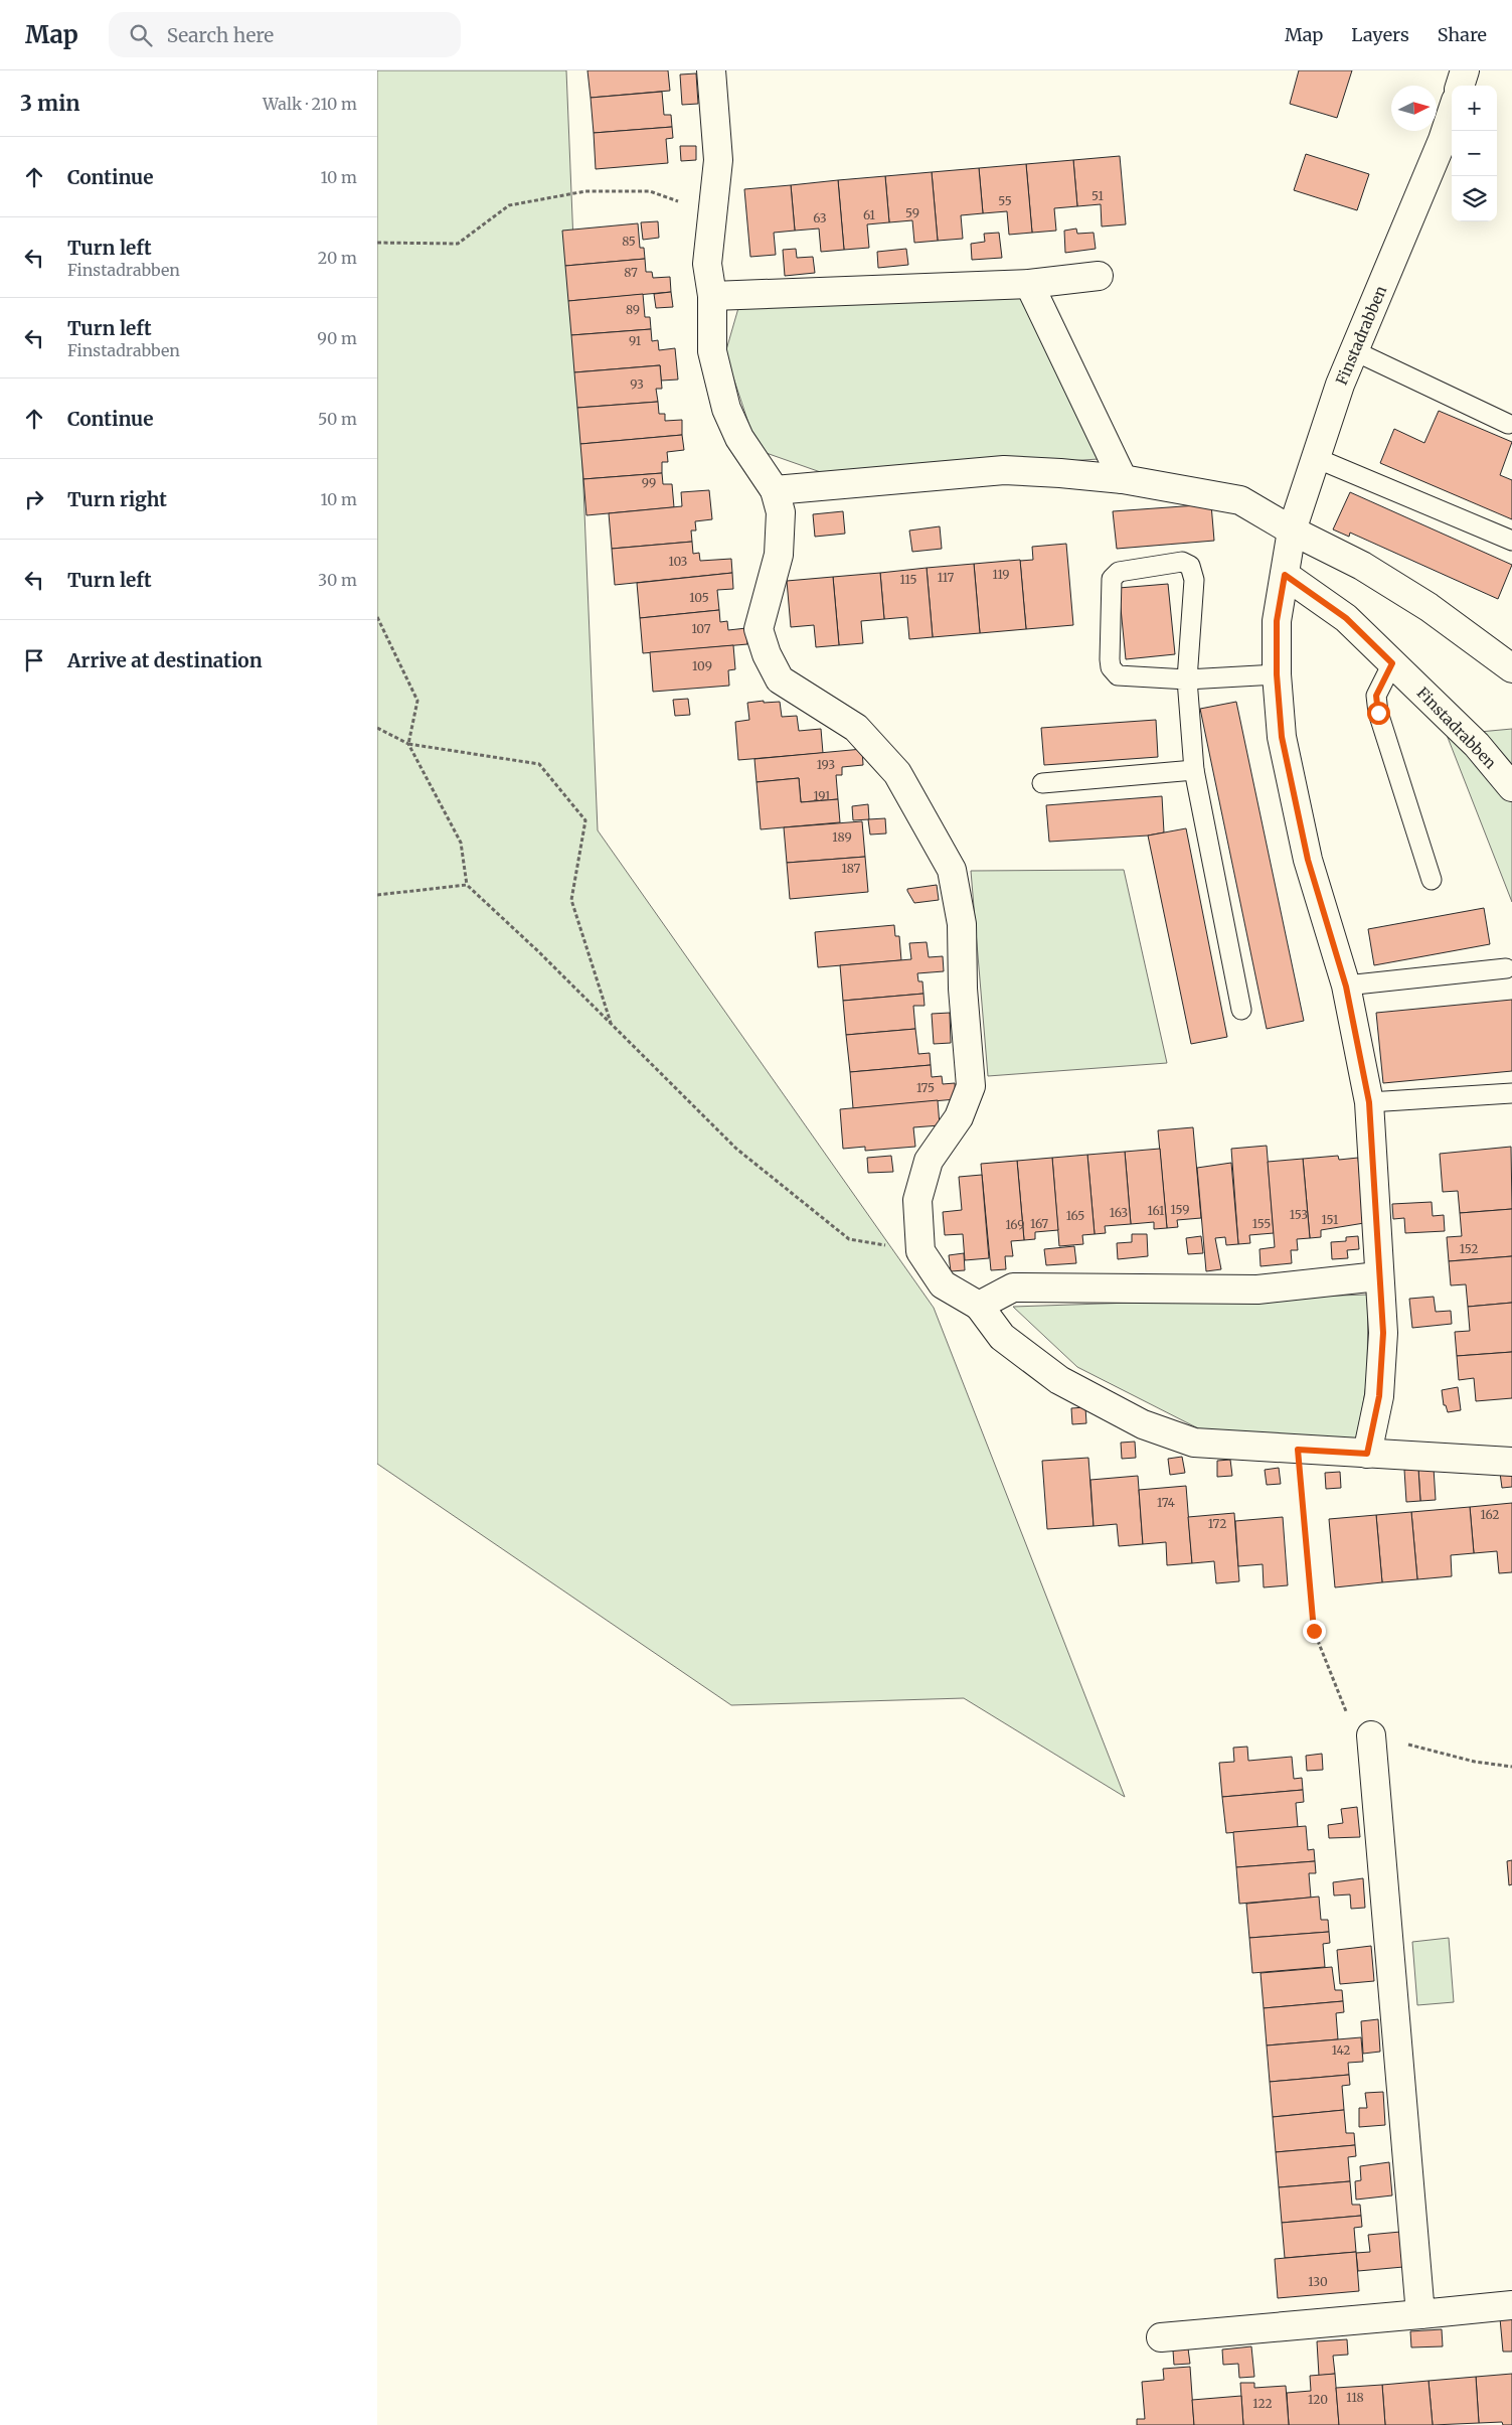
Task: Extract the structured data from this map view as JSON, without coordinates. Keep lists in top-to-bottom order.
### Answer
{
  "streets": {
    "street": ["Finstadrabben"]
  },
  "house_numbers": [
    "51",
    "55",
    "59",
    "61",
    "63",
    "85",
    "87",
    "89",
    "91",
    "93",
    "99",
    "103",
    "119",
    "117",
    "115",
    "105",
    "107",
    "109",
    "193",
    "191",
    "189",
    "187",
    "175",
    "159",
    "161",
    "163",
    "153",
    "165",
    "151",
    "167",
    "155",
    "169",
    "152",
    "174",
    "162",
    "172",
    "142",
    "130",
    "118",
    "120",
    "122"
  ],
  "north": "right",
  "page": {
    "header": "Map",
    "search": "Search here",
    "nav": ["Map", "Layers", "Share"],
    "heading": ["3 min", "Walk · 210 m"],
    "map_buttons": ["+", "−"],
    "list": [
      ["Continue", "10 m"],
      ["Turn left", "Finstadrabben", "20 m"],
      ["Turn left", "Finstadrabben", "90 m"],
      ["Continue", "50 m"],
      ["Turn right", "10 m"],
      ["Turn left", "30 m"],
      "Arrive at destination"
    ]
  }
}
